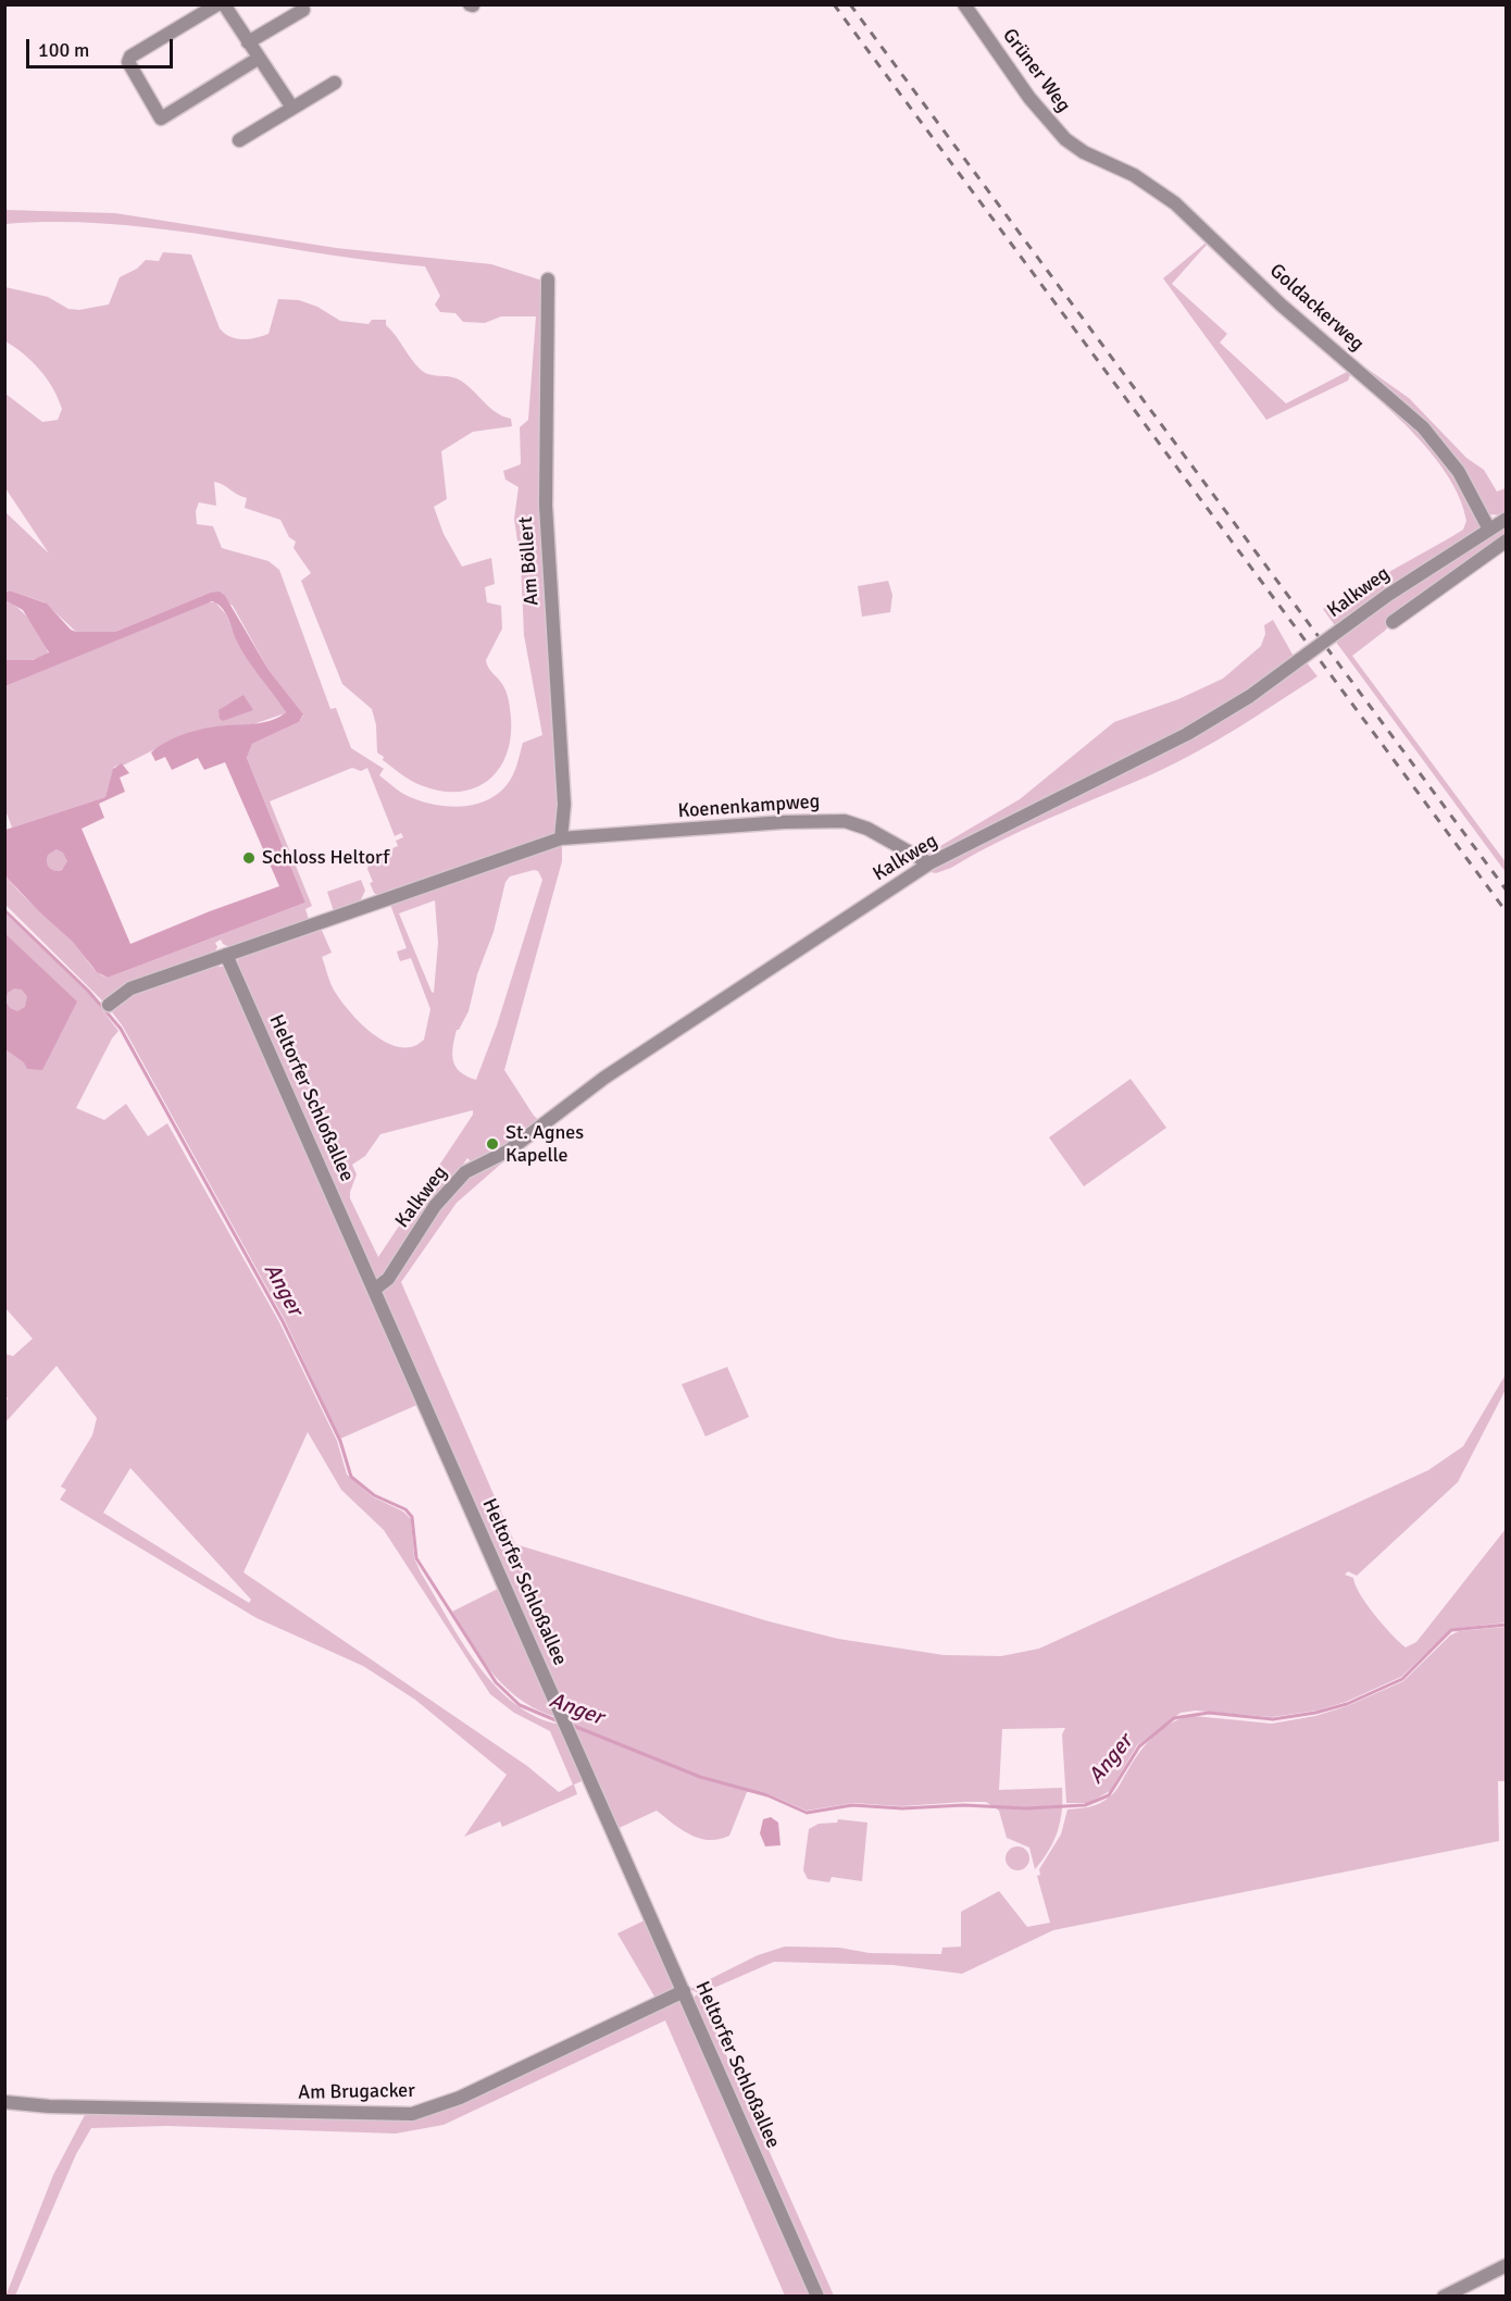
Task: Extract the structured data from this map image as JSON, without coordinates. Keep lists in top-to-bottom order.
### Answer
{
  "streets": {
    "street": [
      "Grüner Weg",
      "Goldackerweg",
      "Am Böllert",
      "Kalkweg",
      "Koenenkampweg",
      "Heltorfer Schloßallee",
      "Am Brugacker"
    ]
  },
  "crossings": [
    ["Grüner Weg", "Goldackerweg"],
    ["Goldackerweg", "Kalkweg"],
    ["Am Böllert", "Koenenkampweg"],
    ["Kalkweg", "Koenenkampweg"],
    ["Kalkweg", "Heltorfer Schloßallee"],
    ["Heltorfer Schloßallee", "Am Brugacker"]
  ],
  "water": ["Anger"],
  "places": ["Schloss Heltorf", "St. Agnes Kapelle"],
  "scale_bar": "100 m"
}
